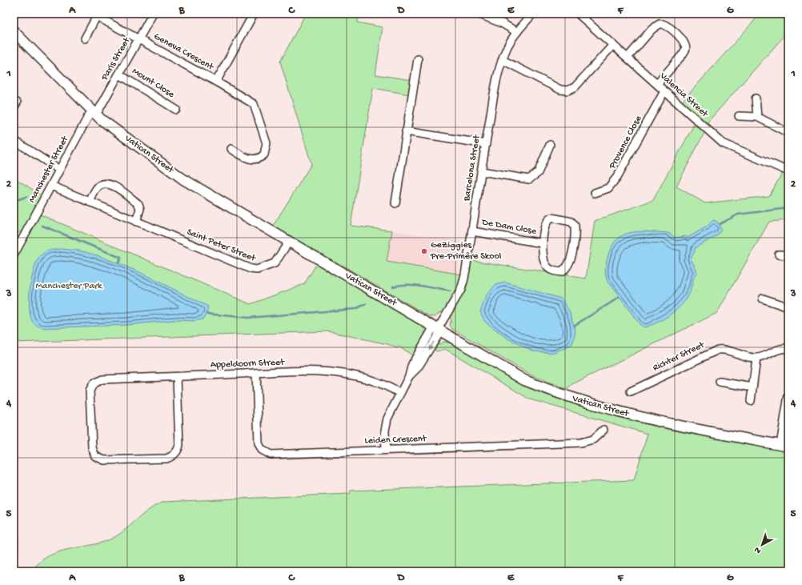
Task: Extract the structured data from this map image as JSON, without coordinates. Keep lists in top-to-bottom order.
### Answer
{
  "streets": {
    "street": [
      "Geneva Crescent",
      "Paris Street",
      "Mount Close",
      "Valencia Street",
      "Provence Close",
      "Vatican Street",
      "Barcelona Street",
      "Manchester Street",
      "De Dam Close",
      "Saint Peter Street",
      "Richter Street",
      "Appeldoorn Street",
      "Leiden Crescent"
    ]
  },
  "crossings": [
    ["Geneva Crescent", "Paris Street"],
    ["Paris Street", "Mount Close"],
    ["Paris Street", "Vatican Street"],
    ["Paris Street", "Manchester Street"],
    ["Valencia Street", "Provence Close"],
    ["Vatican Street", "Barcelona Street"],
    ["Vatican Street", "Manchester Street"],
    ["Vatican Street", "Saint Peter Street"],
    ["Barcelona Street", "De Dam Close"],
    ["Barcelona Street", "Appeldoorn Street"],
    ["Barcelona Street", "Leiden Crescent"],
    ["Manchester Street", "Saint Peter Street"],
    ["Appeldoorn Street", "Leiden Crescent"]
  ],
  "parks": ["Manchester Park"],
  "places": ["GeZiggies Pre-Primêre Skool"],
  "north": "bottom left",
  "grid": {
    "columns": [
      "A",
      "B",
      "C",
      "D",
      "E",
      "F",
      "G"
    ],
    "rows": [
      "1",
      "2",
      "3",
      "4",
      "5"
    ]
  }
}
